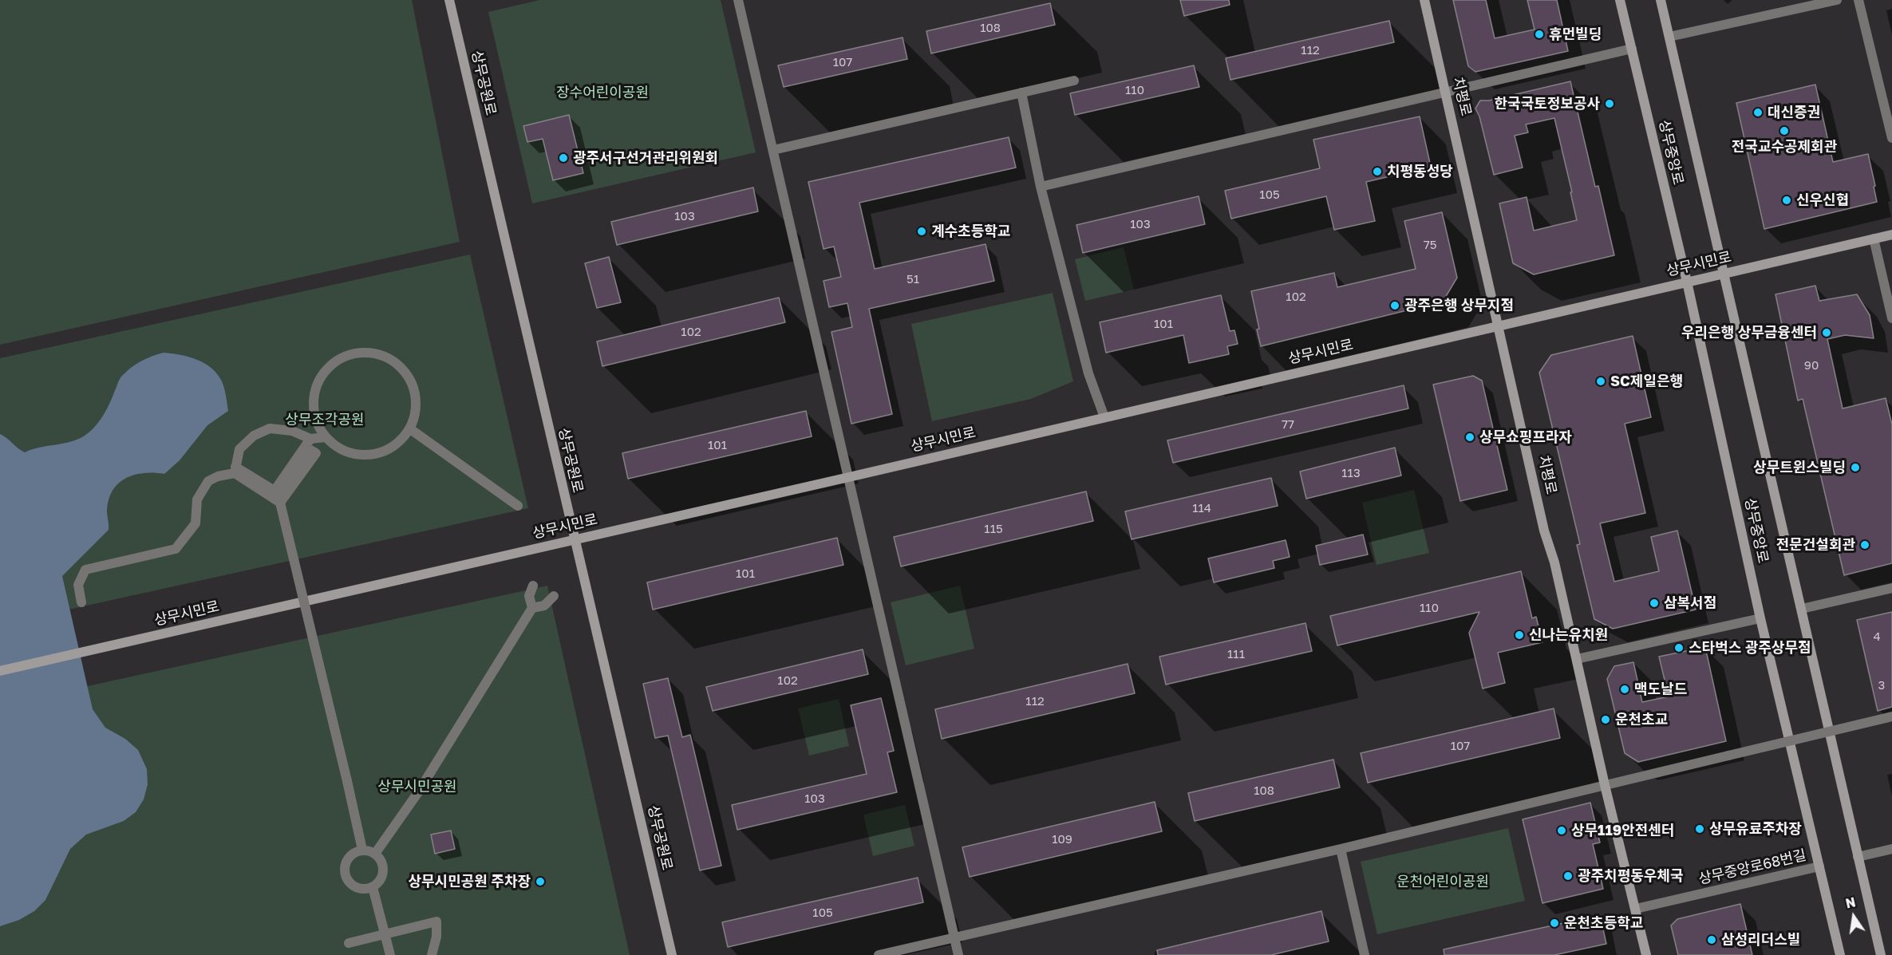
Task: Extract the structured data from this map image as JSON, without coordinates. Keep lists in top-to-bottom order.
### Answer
{
  "streets": {
    "street": [
      "상무공원로",
      "치평로",
      "상무중앙로",
      "상무시민로",
      "상무중앙로68번길"
    ]
  },
  "crossings": [
    ["상무공원로", "상무시민로"],
    ["치평로", "상무시민로"],
    ["치평로", "상무중앙로68번길"],
    ["상무중앙로", "상무시민로"],
    ["상무중앙로", "상무중앙로68번길"]
  ],
  "parks": [
    "장수어린이공원",
    "상무조각공원",
    "상무시민공원",
    "운천어린이공원"
  ],
  "places": [
    "휴먼빌딩",
    "한국국토정보공사",
    "대신증권",
    "전국교수공제회관",
    "광주서구선거관리위원회",
    "치평동성당",
    "신우신협",
    "계수초등학교",
    "광주은행 상무지점",
    "우리은행 상무금융센터",
    "SC제일은행",
    "상무쇼핑프라자",
    "상무트윈스빌딩",
    "전문건설회관",
    "삼복서점",
    "신나는유치원",
    "스타벅스 광주상무점",
    "맥도날드",
    "운천초교",
    "상무유료주차장",
    "상무119안전센터",
    "광주치평동우체국",
    "상무시민공원 주차장",
    "운천초등학교",
    "삼성리더스빌"
  ],
  "house_numbers": [
    "108",
    "112",
    "107",
    "110",
    "105",
    "103",
    "103",
    "75",
    "51",
    "102",
    "101",
    "102",
    "90",
    "77",
    "101",
    "113",
    "114",
    "115",
    "101",
    "110",
    "4",
    "111",
    "102",
    "3",
    "112",
    "107",
    "108",
    "103",
    "109",
    "105"
  ],
  "north": "top"
}
